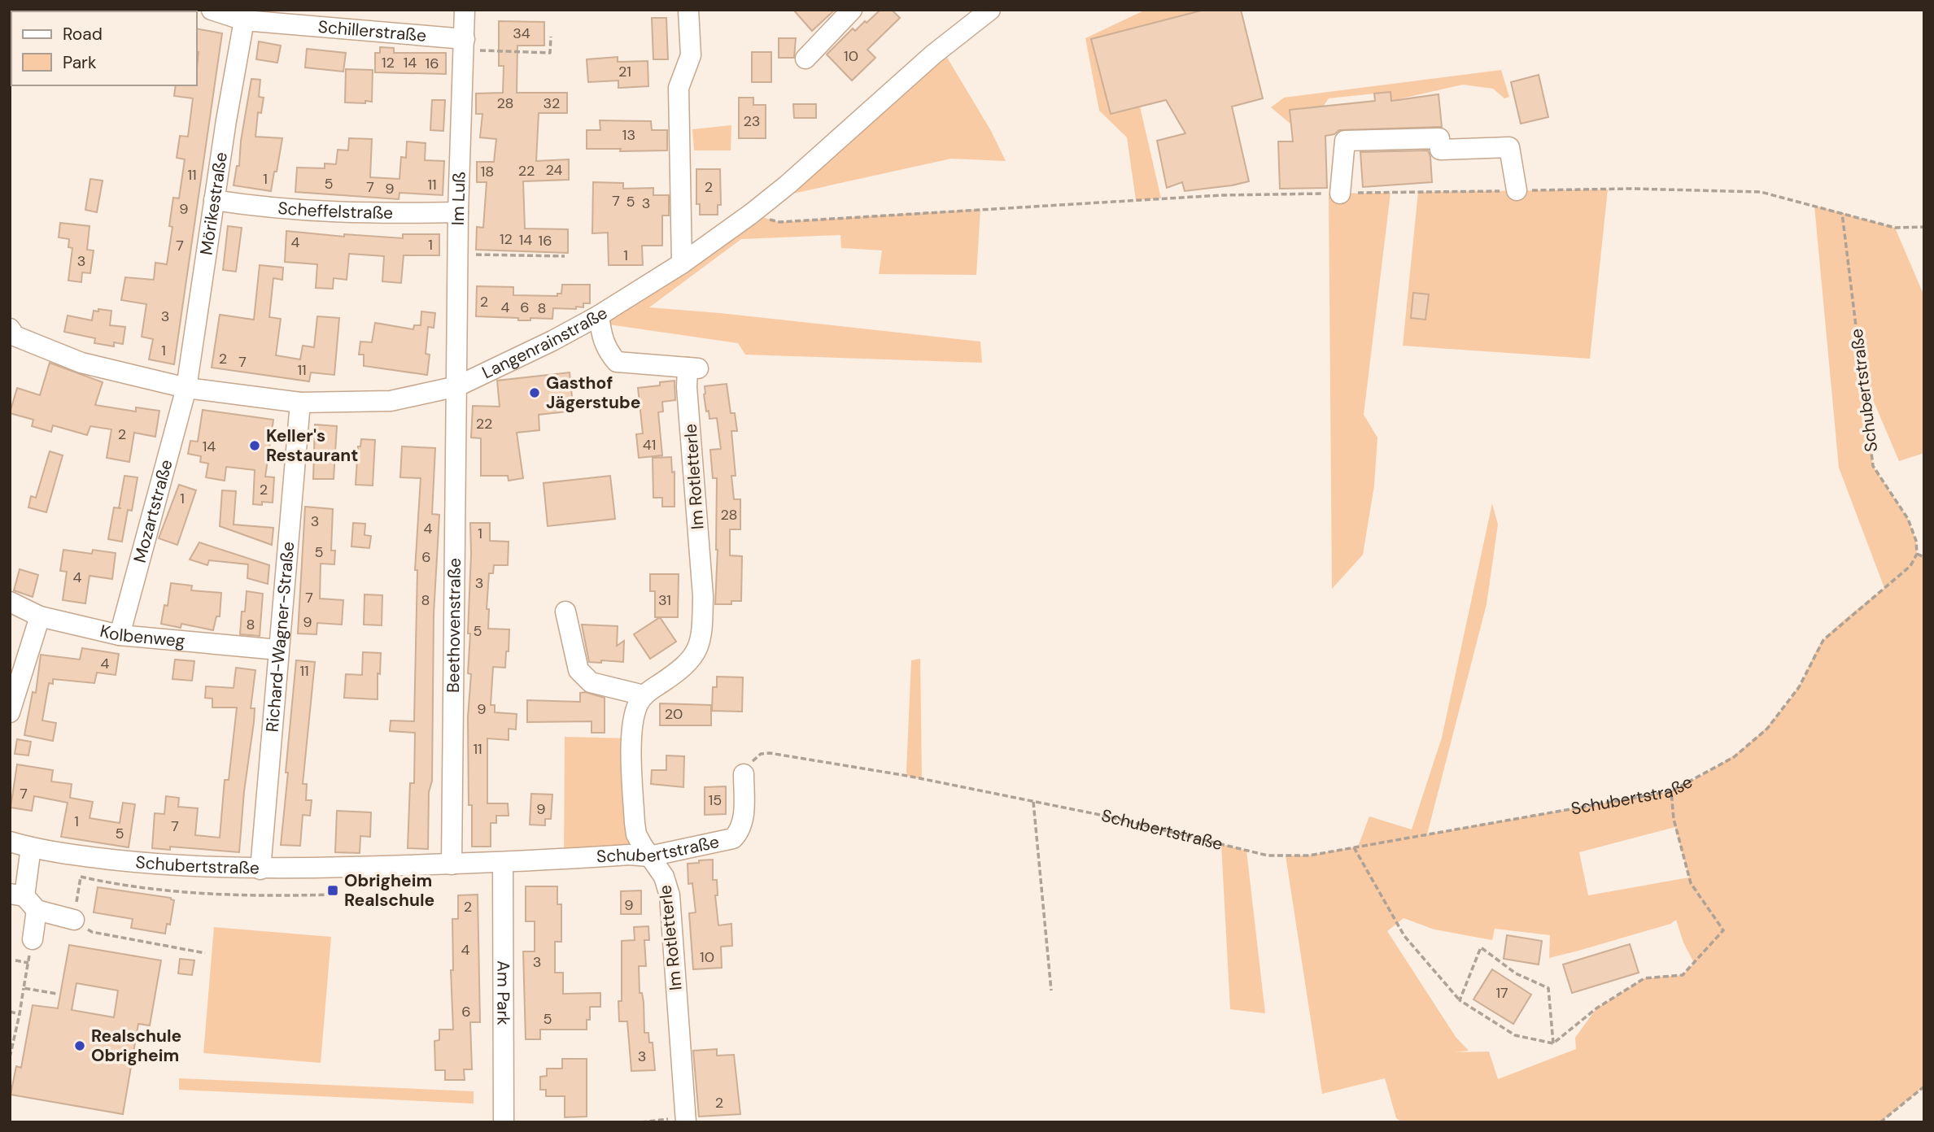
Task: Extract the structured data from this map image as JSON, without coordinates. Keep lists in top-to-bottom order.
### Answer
{
  "streets": {
    "street": [
      "Schillerstraße",
      "Im Luß",
      "Mörikestraße",
      "Scheffelstraße",
      "Langenrainstraße",
      "Schubertstraße",
      "Im Rotletterle",
      "Mozartstraße",
      "Beethovenstraße",
      "Kolbenweg",
      "Richard-Wagner-Straße",
      "Am Park"
    ]
  },
  "crossings": [
    ["Schillerstraße", "Im Luß"],
    ["Schillerstraße", "Mörikestraße"],
    ["Im Luß", "Scheffelstraße"],
    ["Im Luß", "Langenrainstraße"],
    ["Im Luß", "Beethovenstraße"],
    ["Mörikestraße", "Scheffelstraße"],
    ["Mörikestraße", "Langenrainstraße"],
    ["Mörikestraße", "Mozartstraße"],
    ["Langenrainstraße", "Im Rotletterle"],
    ["Langenrainstraße", "Mozartstraße"],
    ["Langenrainstraße", "Beethovenstraße"],
    ["Langenrainstraße", "Richard-Wagner-Straße"],
    ["Schubertstraße", "Im Rotletterle"],
    ["Schubertstraße", "Beethovenstraße"],
    ["Schubertstraße", "Richard-Wagner-Straße"],
    ["Schubertstraße", "Am Park"],
    ["Mozartstraße", "Kolbenweg"],
    ["Kolbenweg", "Richard-Wagner-Straße"]
  ],
  "places": {
    "other": ["Gasthof Jägerstube", "Keller's Restaurant", "Realschule Obrigheim"],
    "transit": ["Obrigheim Realschule"]
  },
  "house_numbers": [
    "34",
    "10",
    "12",
    "14",
    "16",
    "21",
    "28",
    "32",
    "23",
    "13",
    "24",
    "22",
    "18",
    "11",
    "1",
    "5",
    "11",
    "7",
    "2",
    "9",
    "7",
    "5",
    "3",
    "9",
    "12",
    "14",
    "16",
    "4",
    "1",
    "7",
    "1",
    "3",
    "2",
    "4",
    "6",
    "8",
    "3",
    "1",
    "2",
    "7",
    "11",
    "22",
    "2",
    "41",
    "14",
    "2",
    "1",
    "28",
    "3",
    "4",
    "1",
    "5",
    "6",
    "4",
    "3",
    "7",
    "8",
    "31",
    "9",
    "8",
    "5",
    "4",
    "11",
    "9",
    "20",
    "11",
    "7",
    "15",
    "9",
    "1",
    "7",
    "5",
    "9",
    "2",
    "4",
    "10",
    "3",
    "17",
    "6",
    "5",
    "3",
    "2"
  ],
  "legend": ["Road", "Park"]
}
